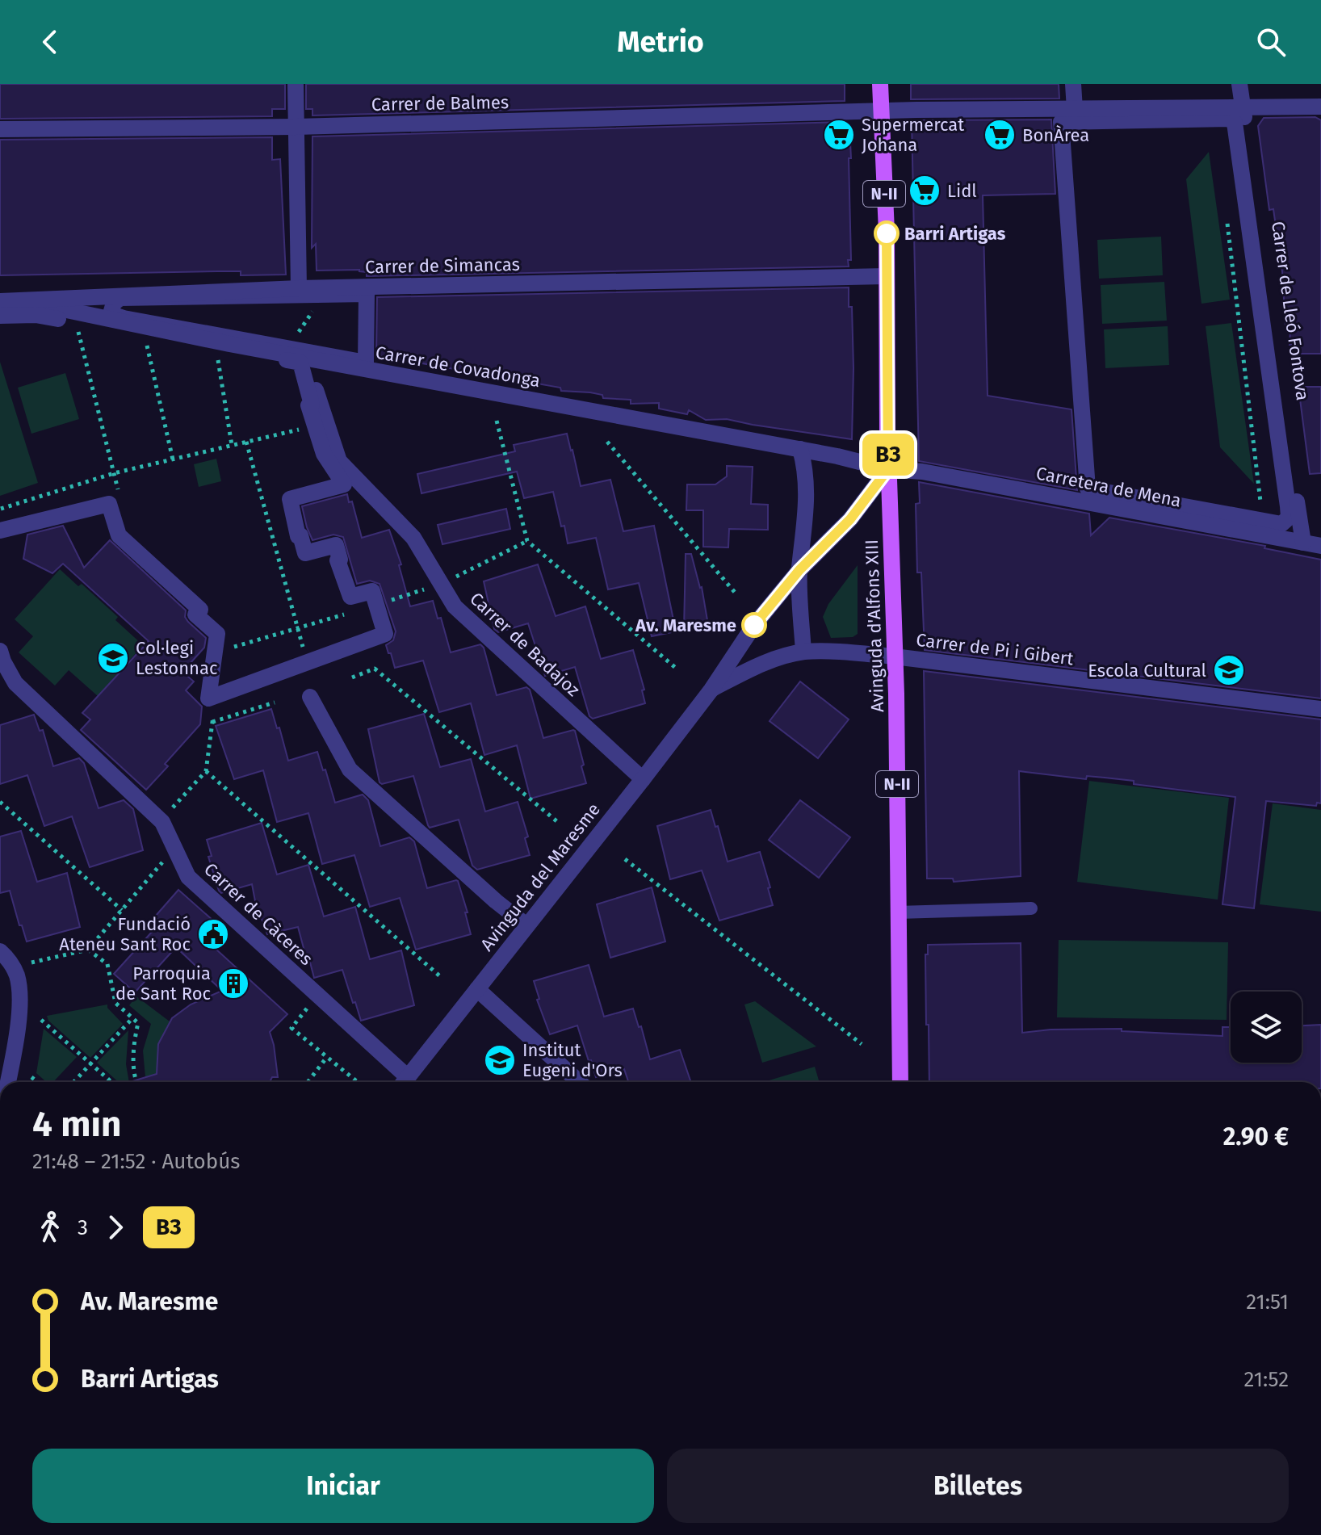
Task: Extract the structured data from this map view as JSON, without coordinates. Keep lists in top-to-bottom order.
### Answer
{
  "streets": {
    "main road": ["N-II", "Avinguda d'Alfons XIII"],
    "street": [
      "Carrer de Balmes",
      "Carrer de Simancas",
      "Carrer de Lleó Fontova",
      "Carrer de Covadonga",
      "Carretera de Mena",
      "Carrer de Badajoz",
      "Carrer de Pi i Gibert",
      "Avinguda del Maresme",
      "Carrer de Càceres"
    ]
  },
  "crossings": [
    ["Carrer de Balmes", "Carrer de Lleó Fontova"],
    ["Carrer de Balmes", "Avinguda d'Alfons XIII"],
    ["Carrer de Simancas", "Carrer de Covadonga"],
    ["Carrer de Simancas", "Avinguda d'Alfons XIII"],
    ["Carrer de Lleó Fontova", "Carretera de Mena"],
    ["Carrer de Covadonga", "Carretera de Mena"],
    ["Carrer de Covadonga", "Avinguda d'Alfons XIII"],
    ["Carrer de Covadonga", "Carrer de Badajoz"],
    ["Carrer de Covadonga", "Avinguda del Maresme"],
    ["Carretera de Mena", "Avinguda d'Alfons XIII"],
    ["Carretera de Mena", "Avinguda del Maresme"],
    ["Avinguda d'Alfons XIII", "Carrer de Pi i Gibert"],
    ["Avinguda d'Alfons XIII", "Avinguda del Maresme"],
    ["Carrer de Badajoz", "Avinguda del Maresme"],
    ["Carrer de Pi i Gibert", "Avinguda del Maresme"]
  ],
  "places": {
    "supermarket": ["Supermercat Johana", "BonÀrea", "Lidl"],
    "other": ["Barri Artigas", "Av. Maresme"],
    "school or university": ["Col·legi Lestonnac", "Escola Cultural", "Institut Eugeni d'Ors"],
    "public building": ["Fundació Ateneu Sant Roc"],
    "building": ["Parroquia de Sant Roc"]
  },
  "lines": ["bus line B3"],
  "page": {
    "header": "Metrio",
    "on_map": "B3",
    "heading": ["4 min", "21:48 – 21:52 · Autobús", "2.90 €"],
    "legs": ["3", "B3"],
    "list": [
      {
        "name": "Av. Maresme",
        "value": "21:51"
      },
      {
        "name": "Barri Artigas",
        "value": "21:52"
      }
    ],
    "buttons": ["Iniciar", "Billetes"]
  }
}
